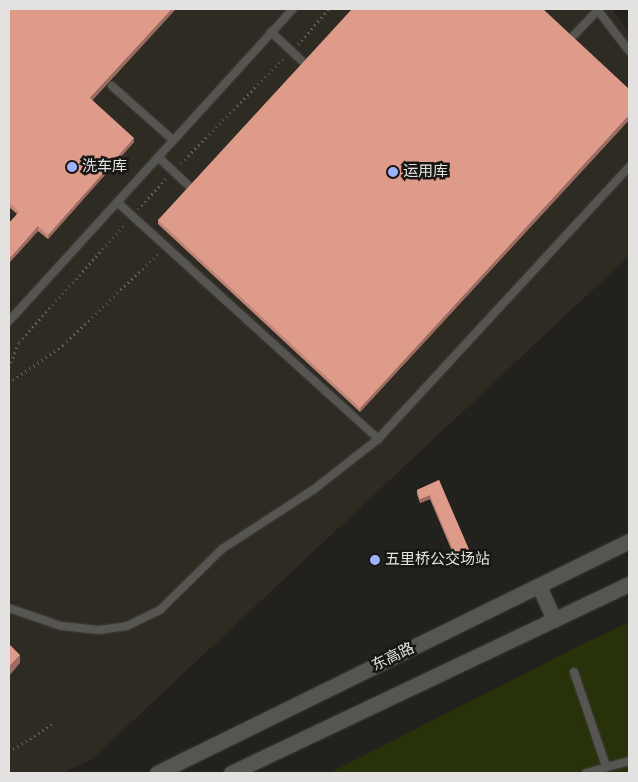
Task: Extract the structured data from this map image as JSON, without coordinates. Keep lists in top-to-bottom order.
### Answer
{
  "streets": {
    "street": ["东高路"]
  },
  "places": ["洗车库", "运用库", "五里桥公交场站"]
}
